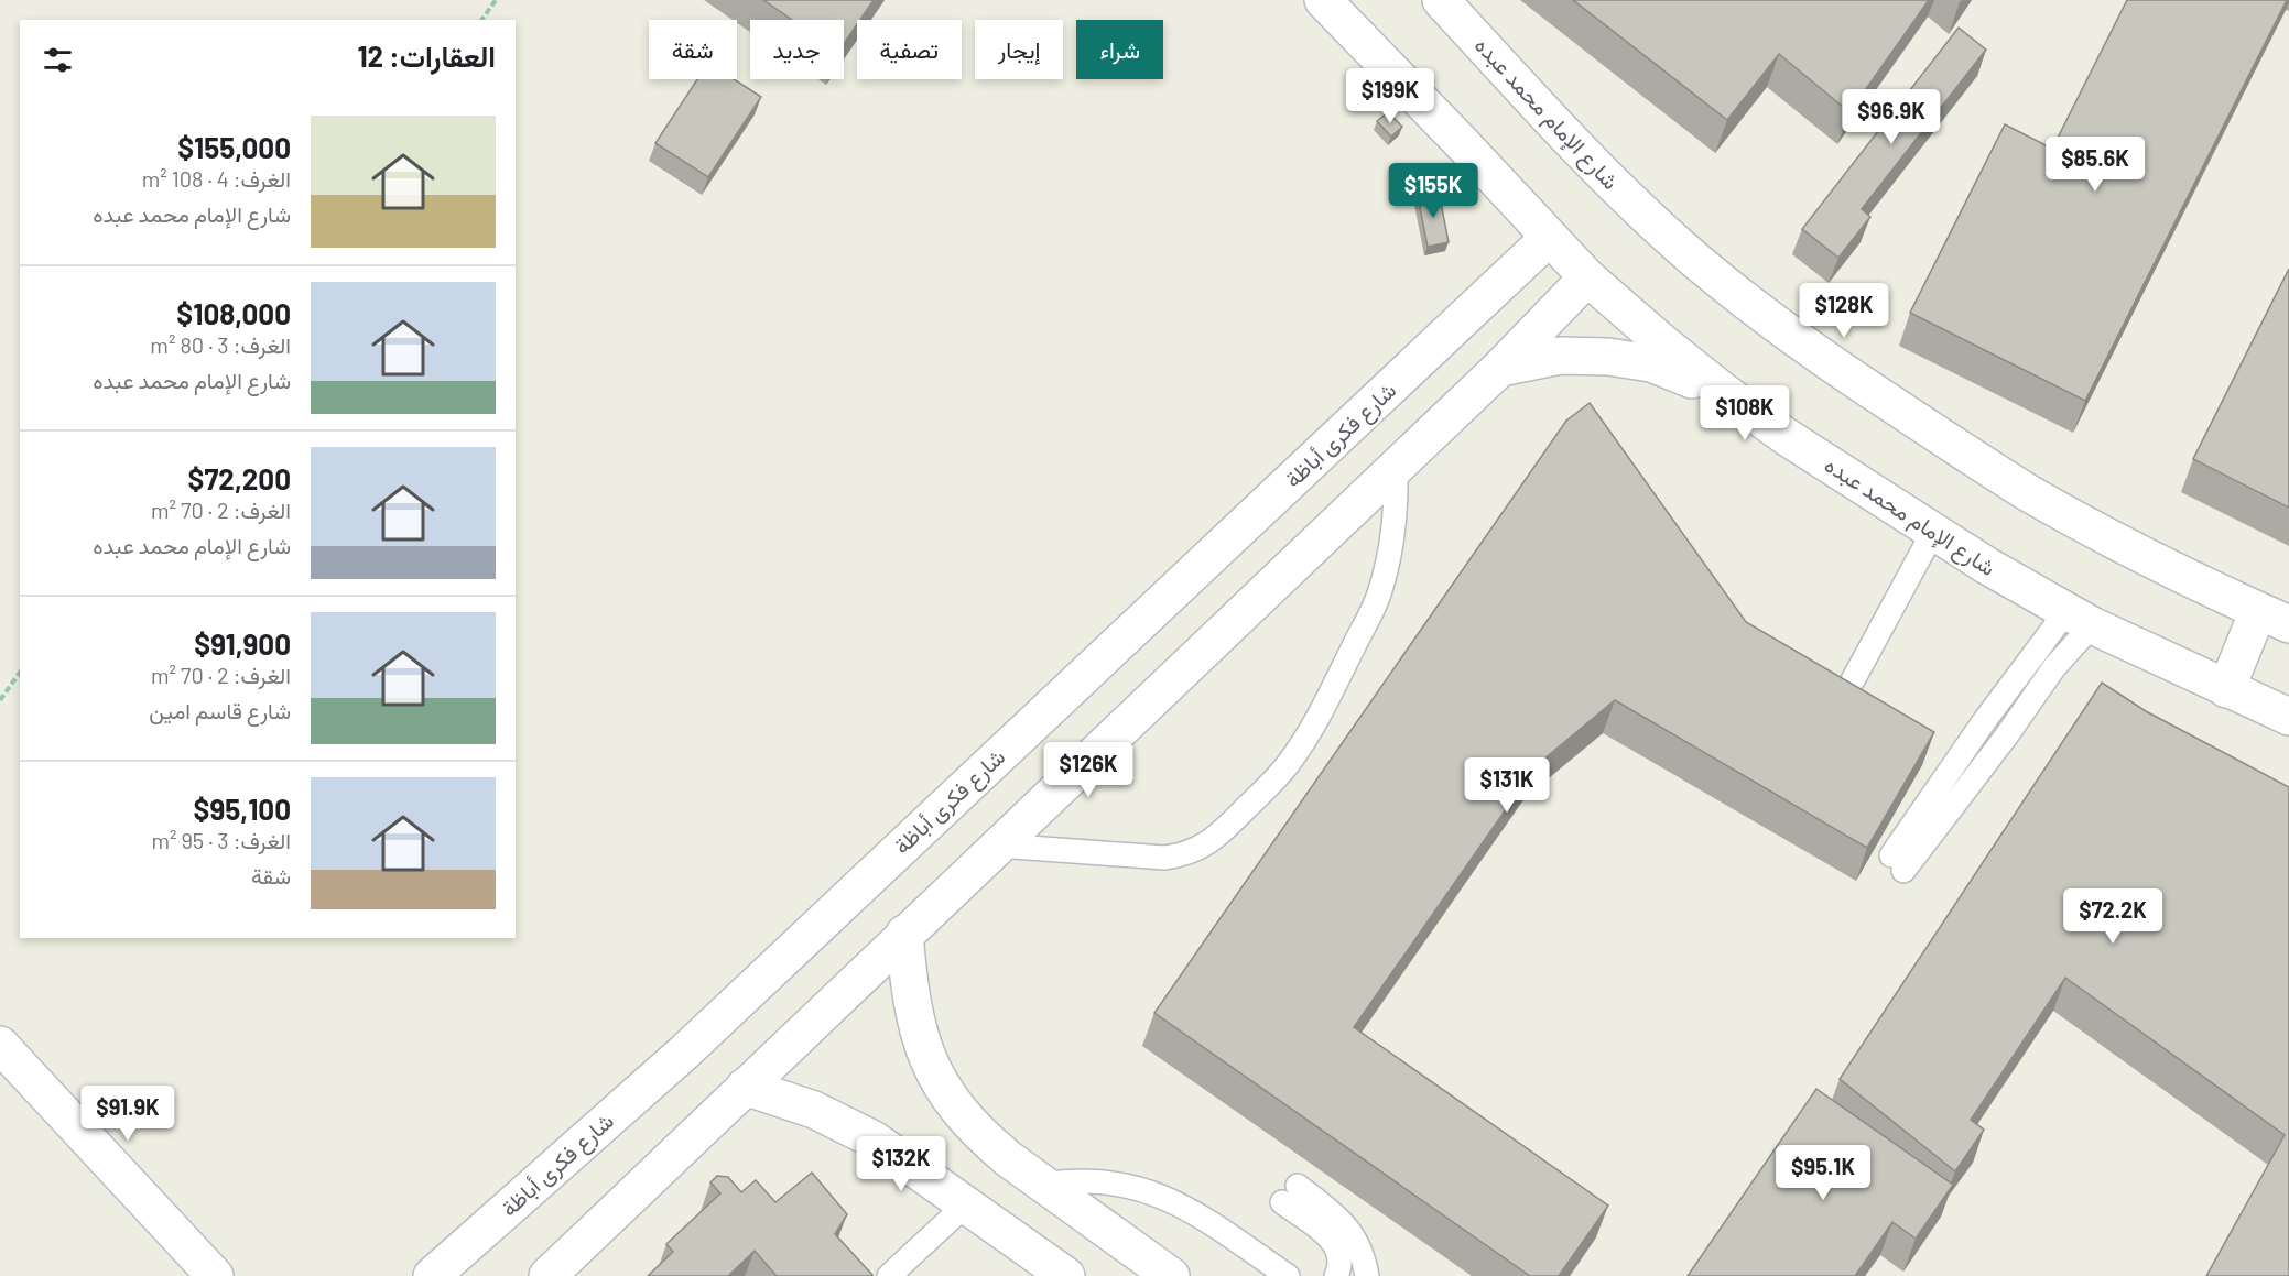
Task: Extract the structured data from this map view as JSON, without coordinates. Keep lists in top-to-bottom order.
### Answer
{
  "streets": {
    "street": ["شارع الإمام محمد عبده", "شارع فكرى أباظة"]
  },
  "crossings": [
    ["شارع الإمام محمد عبده", "شارع فكرى أباظة"]
  ],
  "page": {
    "chip": [
      "شراء",
      "إيجار",
      "تصفية",
      "جديد",
      "شقة"
    ],
    "heading": "العقارات: 12",
    "price": [
      "$199K",
      "$96.9K",
      "$85.6K",
      "$155K",
      "$128K",
      "$108K",
      "$126K",
      "$131K",
      "$72.2K",
      "$91.9K",
      "$132K",
      "$95.1K"
    ],
    "list": [
      {
        "name": "$155,000",
        "note": "الغرف: 4 · 108 m² · شارع الإمام محمد عبده"
      },
      {
        "name": "$108,000",
        "note": "الغرف: 3 · 80 m² · شارع الإمام محمد عبده"
      },
      {
        "name": "$72,200",
        "note": "الغرف: 2 · 70 m² · شارع الإمام محمد عبده"
      },
      {
        "name": "$91,900",
        "note": "الغرف: 2 · 70 m² · شارع قاسم امين"
      },
      {
        "name": "$95,100",
        "note": "الغرف: 3 · 95 m² · شقة"
      }
    ]
  }
}
